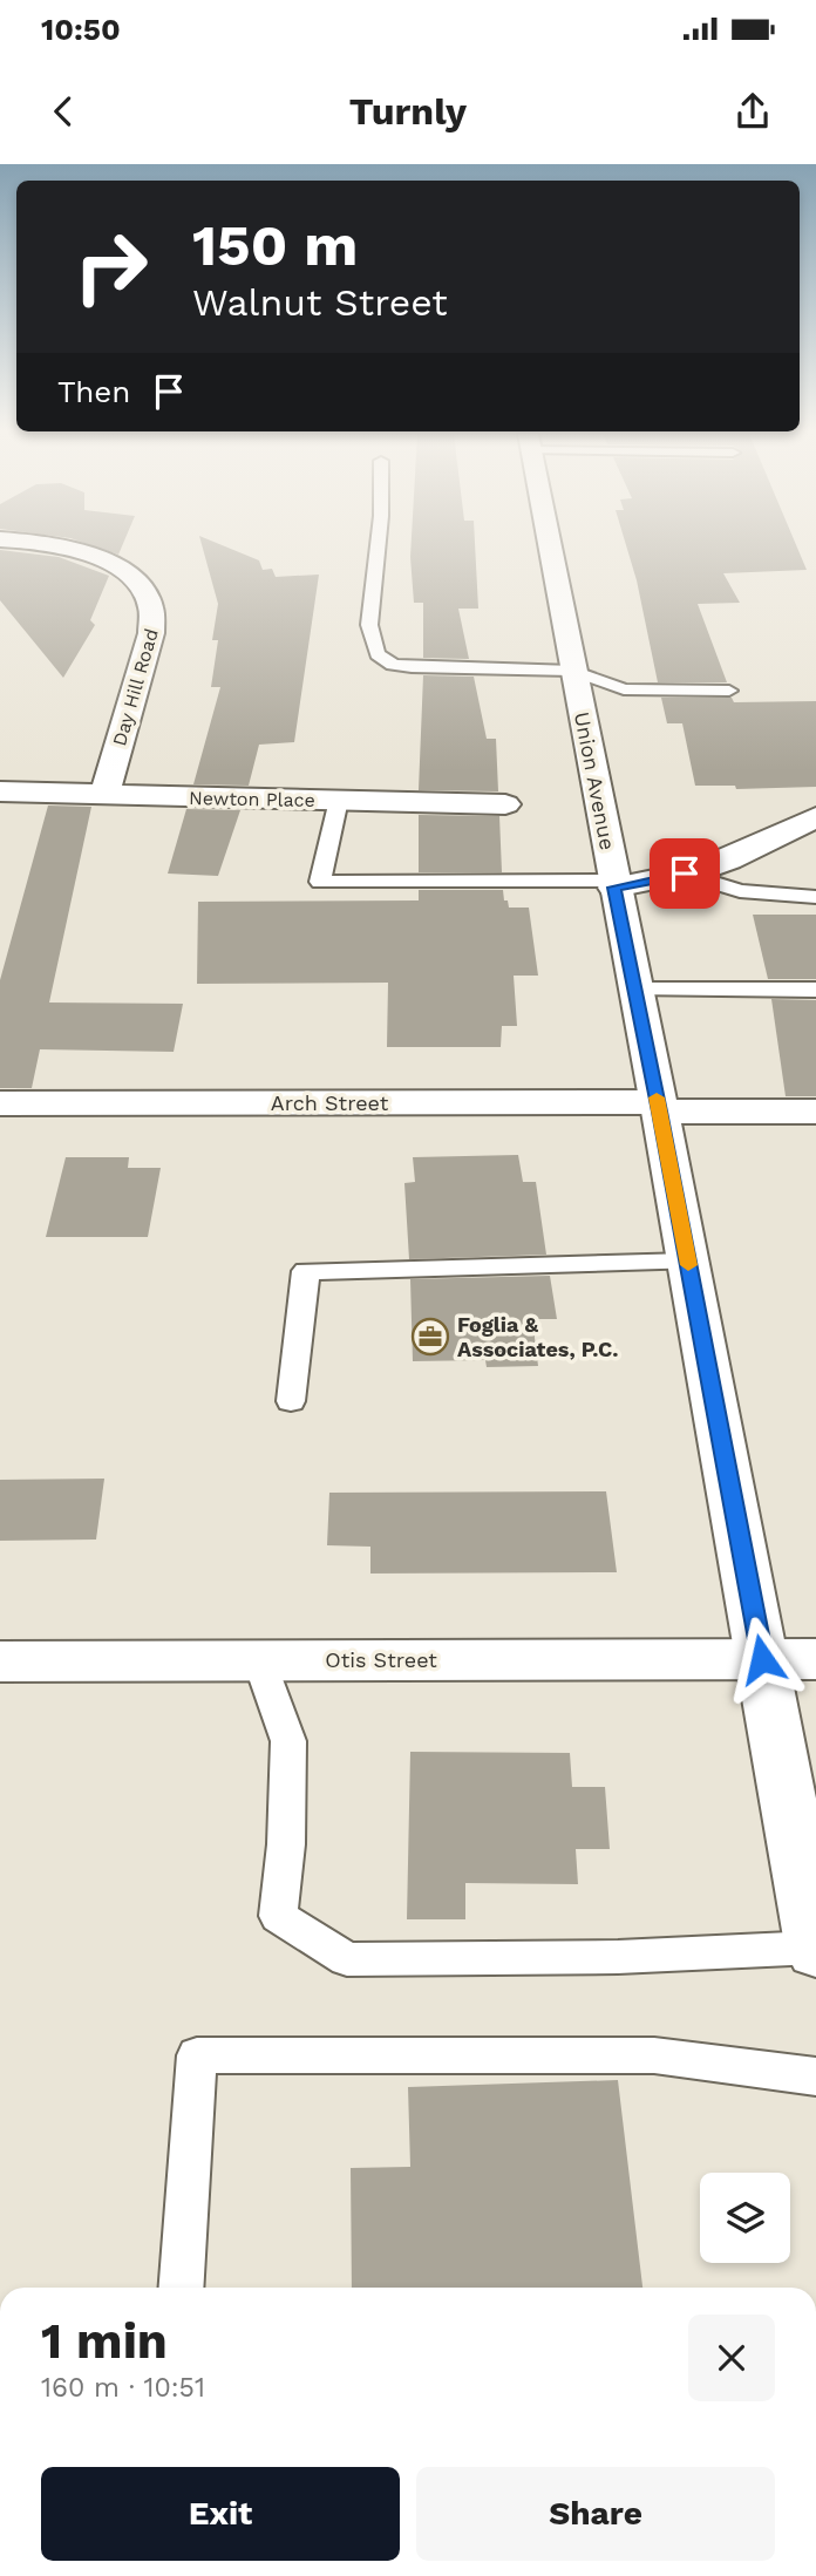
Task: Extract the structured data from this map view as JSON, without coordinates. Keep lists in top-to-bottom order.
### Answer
{
  "streets": {
    "street": [
      "Day Hill Road",
      "Union Avenue",
      "Newton Place",
      "Arch Street",
      "Otis Street"
    ]
  },
  "crossings": [
    ["Day Hill Road", "Newton Place"],
    ["Union Avenue", "Arch Street"],
    ["Union Avenue", "Otis Street"]
  ],
  "places": {
    "office": ["Foglia & Associates, P.C."]
  },
  "page": {
    "status": "10:50",
    "header": "Turnly",
    "turn": ["150 m", "Walnut Street"],
    "then": "Then",
    "heading": ["1 min", "160 m · 10:51"],
    "buttons": ["Exit", "Share"]
  }
}
